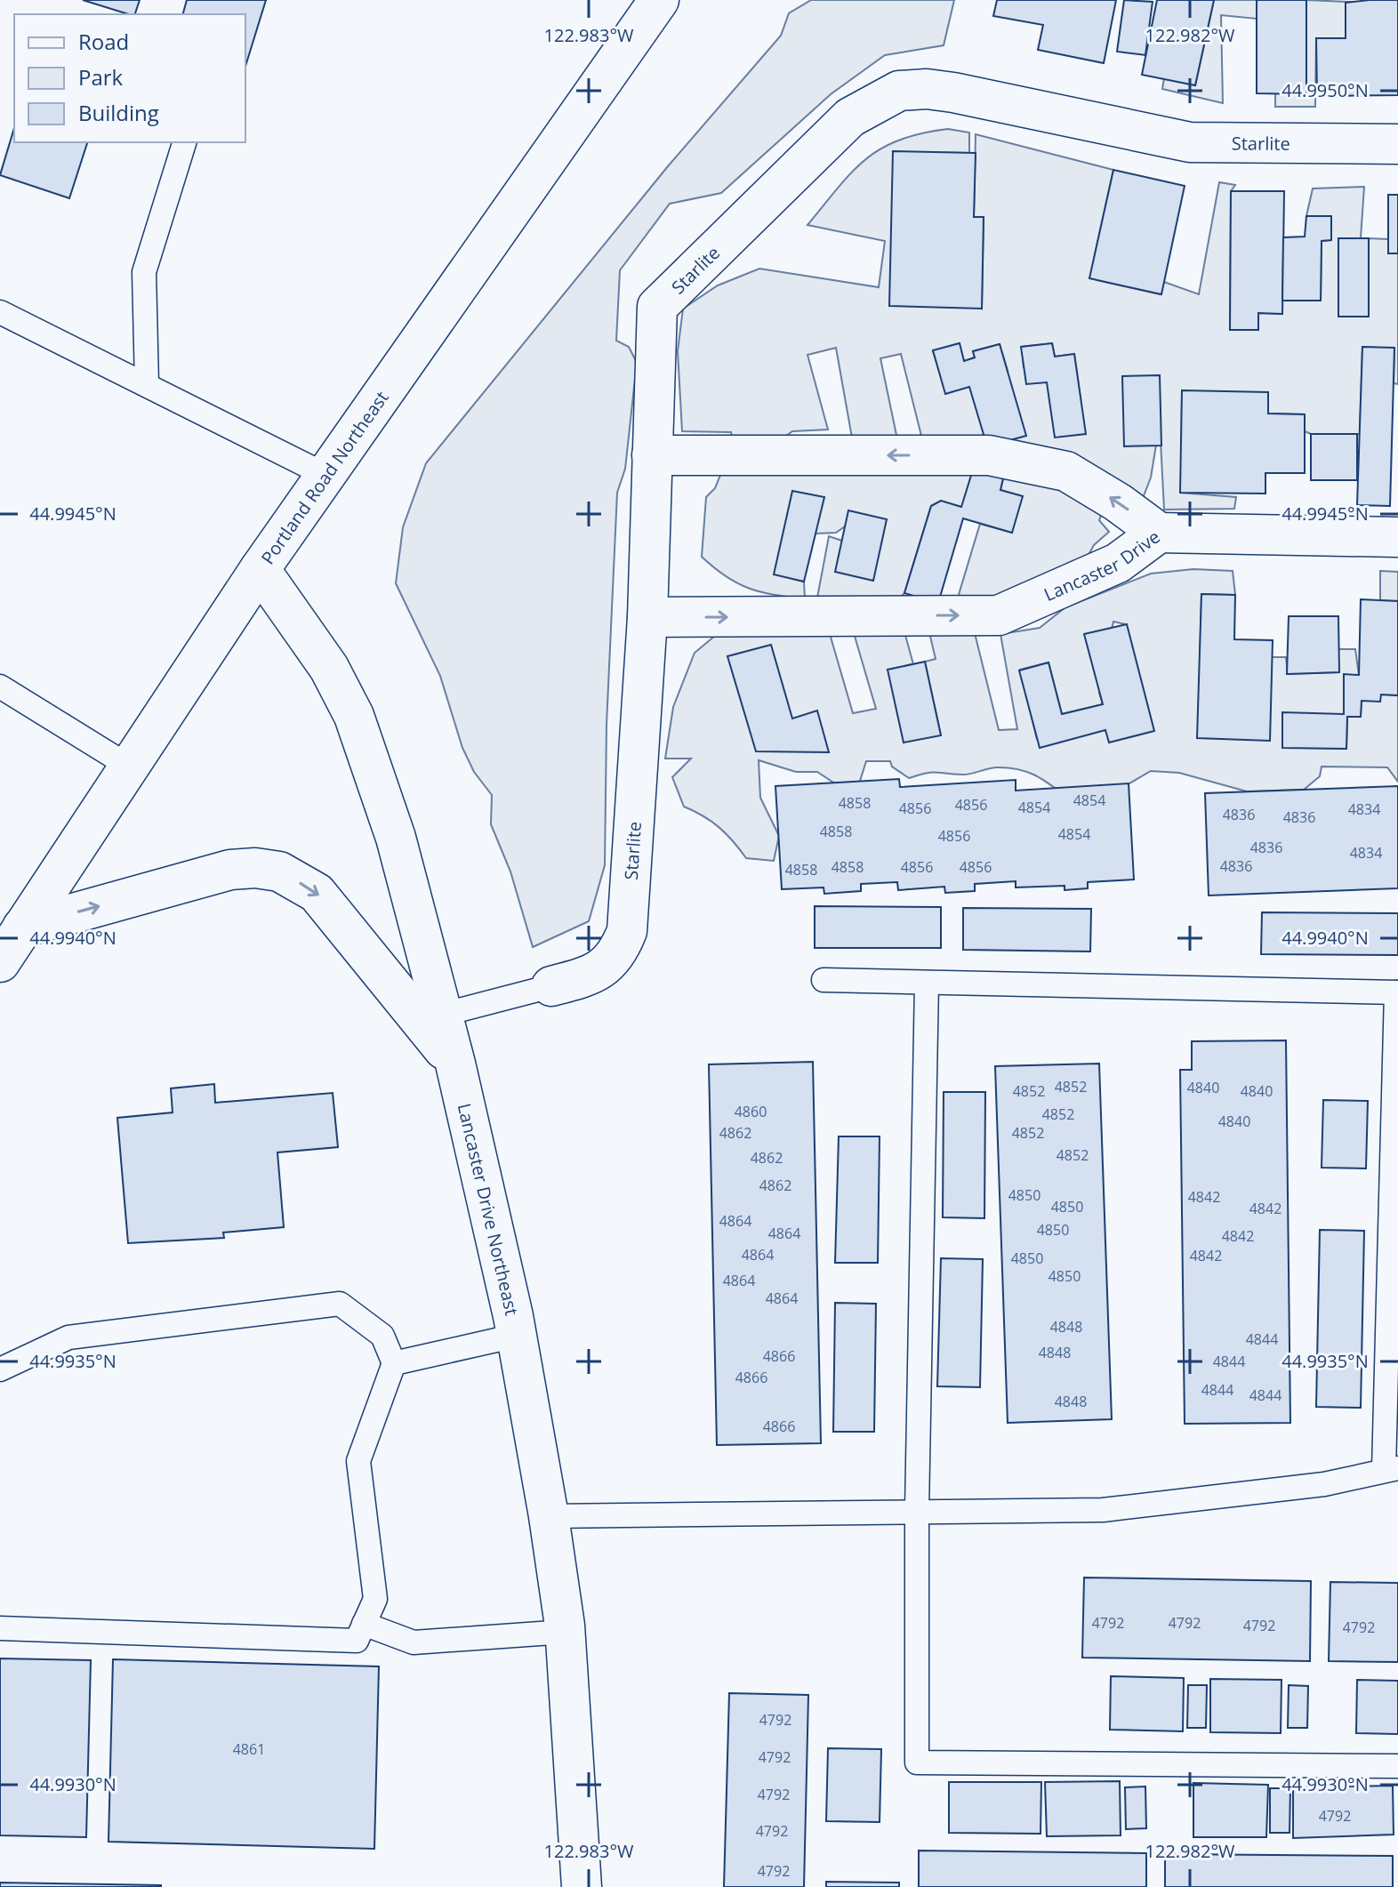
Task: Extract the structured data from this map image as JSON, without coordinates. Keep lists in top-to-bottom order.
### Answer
{
  "streets": {
    "main road": [
      "Starlite",
      "Portland Road Northeast",
      "Lancaster Drive",
      "Lancaster Drive Northeast"
    ]
  },
  "crossings": [
    ["Starlite", "Lancaster Drive"],
    ["Portland Road Northeast", "Lancaster Drive Northeast"]
  ],
  "house_numbers": [
    "4854",
    "4858",
    "4856",
    "4854",
    "4856",
    "4834",
    "4836",
    "4836",
    "4858",
    "4854",
    "4856",
    "4836",
    "4834",
    "4836",
    "4858",
    "4856",
    "4856",
    "4858",
    "4852",
    "4840",
    "4852",
    "4840",
    "4860",
    "4852",
    "4840",
    "4862",
    "4852",
    "4852",
    "4862",
    "4862",
    "4850",
    "4842",
    "4850",
    "4842",
    "4864",
    "4850",
    "4864",
    "4842",
    "4864",
    "4842",
    "4850",
    "4850",
    "4864",
    "4864",
    "4848",
    "4844",
    "4848",
    "4866",
    "4844",
    "4866",
    "4844",
    "4844",
    "4848",
    "4866",
    "4792",
    "4792",
    "4792",
    "4792",
    "4792",
    "4861",
    "4792",
    "4792",
    "4792",
    "4792",
    "4792"
  ],
  "legend": ["Road", "Park", "Building"],
  "coordinates": [
    "122.983°W",
    "122.982°W",
    "44.9950°N",
    "44.9945°N",
    "44.9940°N",
    "44.9935°N",
    "44.9930°N"
  ]
}
